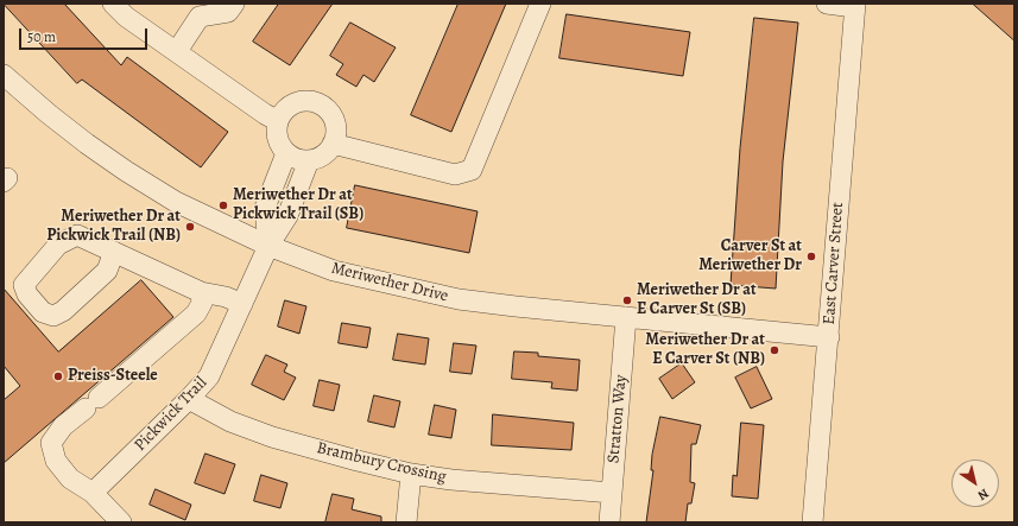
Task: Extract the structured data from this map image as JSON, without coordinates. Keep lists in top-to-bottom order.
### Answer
{
  "streets": {
    "street": [
      "East Carver Street",
      "Meriwether Drive",
      "Pickwick Trail",
      "Stratton Way",
      "Brambury Crossing"
    ]
  },
  "crossings": [
    ["East Carver Street", "Meriwether Drive"],
    ["Meriwether Drive", "Pickwick Trail"],
    ["Meriwether Drive", "Stratton Way"],
    ["Pickwick Trail", "Brambury Crossing"],
    ["Stratton Way", "Brambury Crossing"]
  ],
  "places": [
    "Meriwether Dr at Pickwick Trail (SB)",
    "Meriwether Dr at Pickwick Trail (NB)",
    "Carver St at Meriwether Dr",
    "Meriwether Dr at E Carver St (SB)",
    "Meriwether Dr at E Carver St (NB)",
    "Preiss-Steele"
  ],
  "scale_bar": "50 m",
  "north": "bottom right"
}
